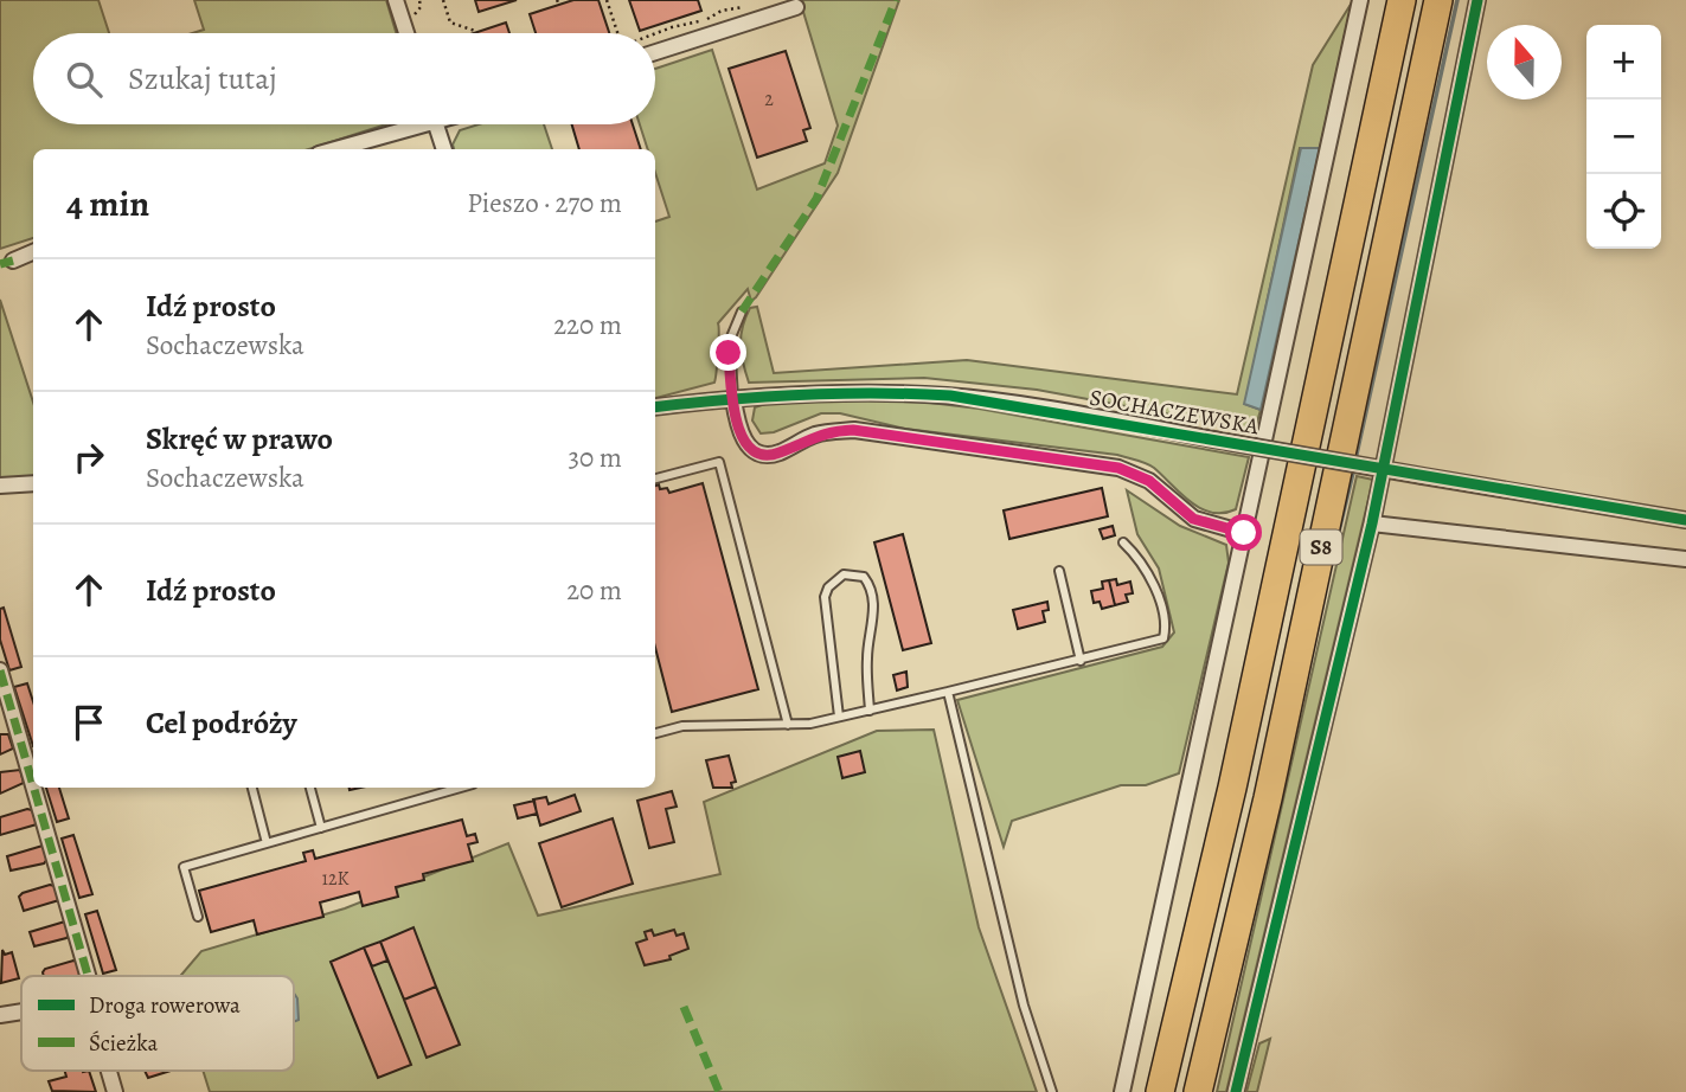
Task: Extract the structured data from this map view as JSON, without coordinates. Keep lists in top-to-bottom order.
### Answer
{
  "streets": {
    "highway": ["S8"],
    "street": ["SOCHACZEWSKA"]
  },
  "house_numbers": ["2", "12K"],
  "legend": ["Droga rowerowa", "Ścieżka"],
  "north": "top",
  "page": {
    "map_buttons": ["+", "−"],
    "search": "Szukaj tutaj",
    "heading": ["4 min", "Pieszo · 270 m"],
    "list": [
      ["Idź prosto", "Sochaczewska", "220 m"],
      ["Skręć w prawo", "Sochaczewska", "30 m"],
      ["Idź prosto", "20 m"],
      "Cel podróży"
    ]
  }
}
